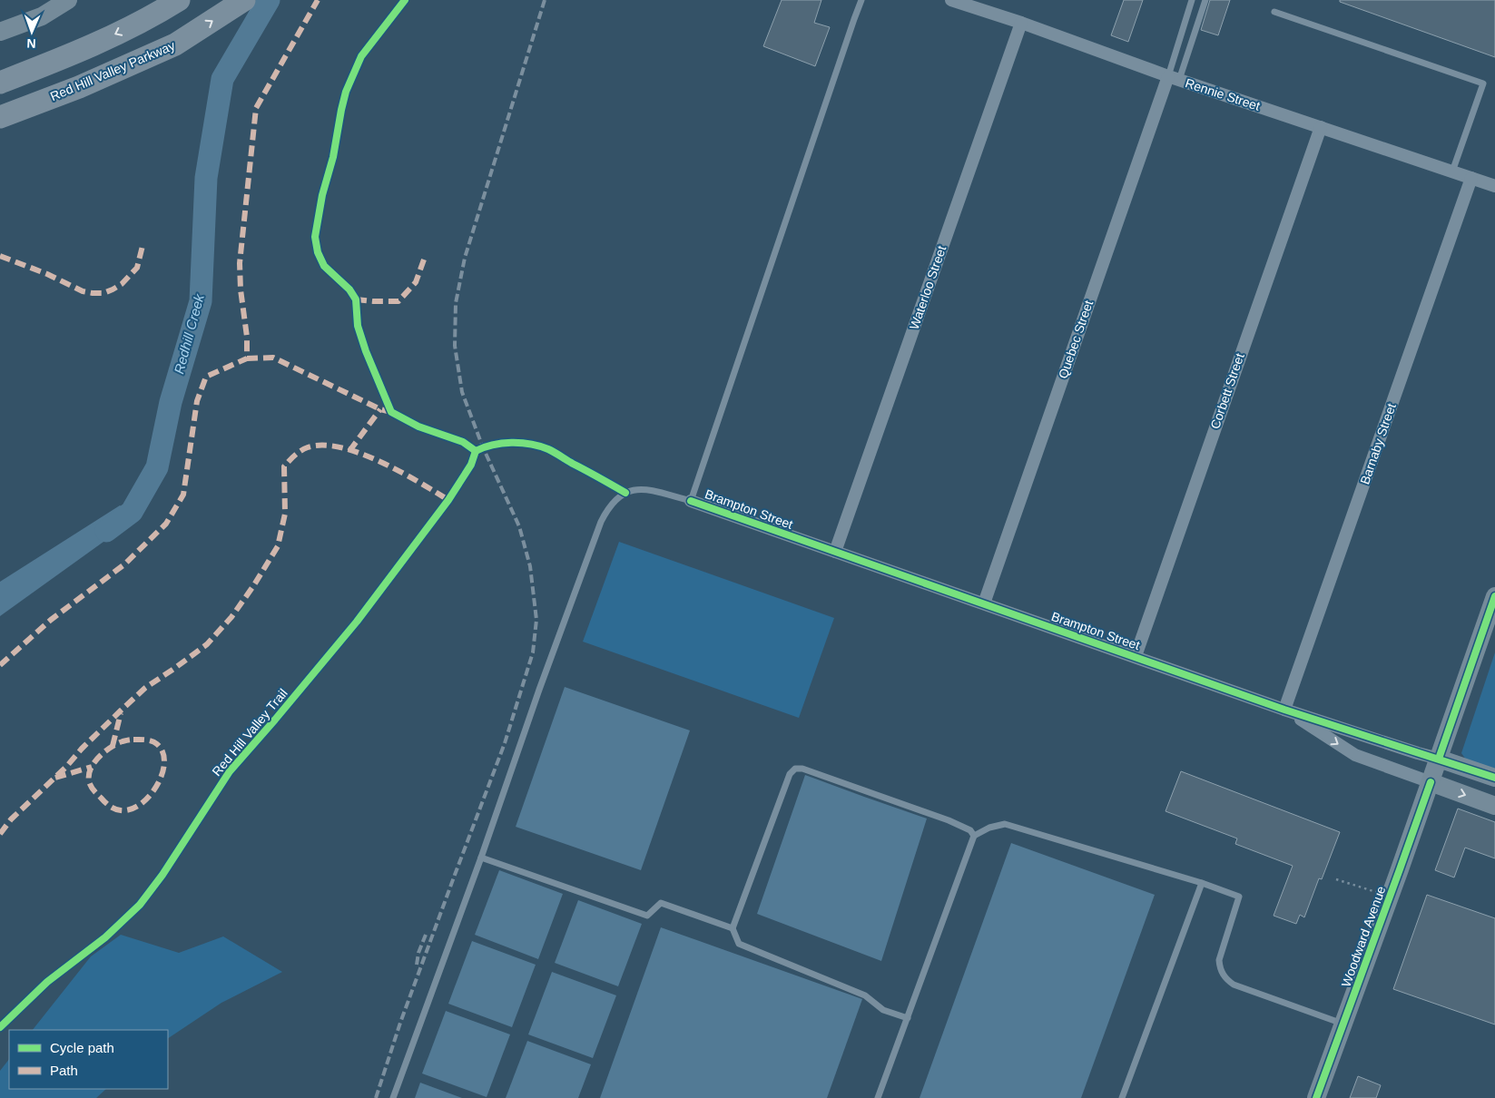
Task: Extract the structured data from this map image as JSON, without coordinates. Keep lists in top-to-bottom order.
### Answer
{
  "streets": {
    "highway": ["Red Hill Valley Parkway"],
    "main road": ["Brampton Street", "Woodward Avenue"],
    "street": [
      "Rennie Street",
      "Waterloo Street",
      "Quebec Street",
      "Corbett Street",
      "Barnaby Street"
    ],
    "cycle path": ["Red Hill Valley Trail"]
  },
  "crossings": [
    ["Rennie Street", "Waterloo Street"],
    ["Rennie Street", "Quebec Street"],
    ["Rennie Street", "Corbett Street"],
    ["Rennie Street", "Barnaby Street"],
    ["Waterloo Street", "Brampton Street"],
    ["Quebec Street", "Brampton Street"],
    ["Corbett Street", "Brampton Street"],
    ["Barnaby Street", "Brampton Street"],
    ["Brampton Street", "Woodward Avenue"]
  ],
  "water": ["Redhill Creek"],
  "legend": ["Cycle path", "Path"],
  "north": "bottom"
}
